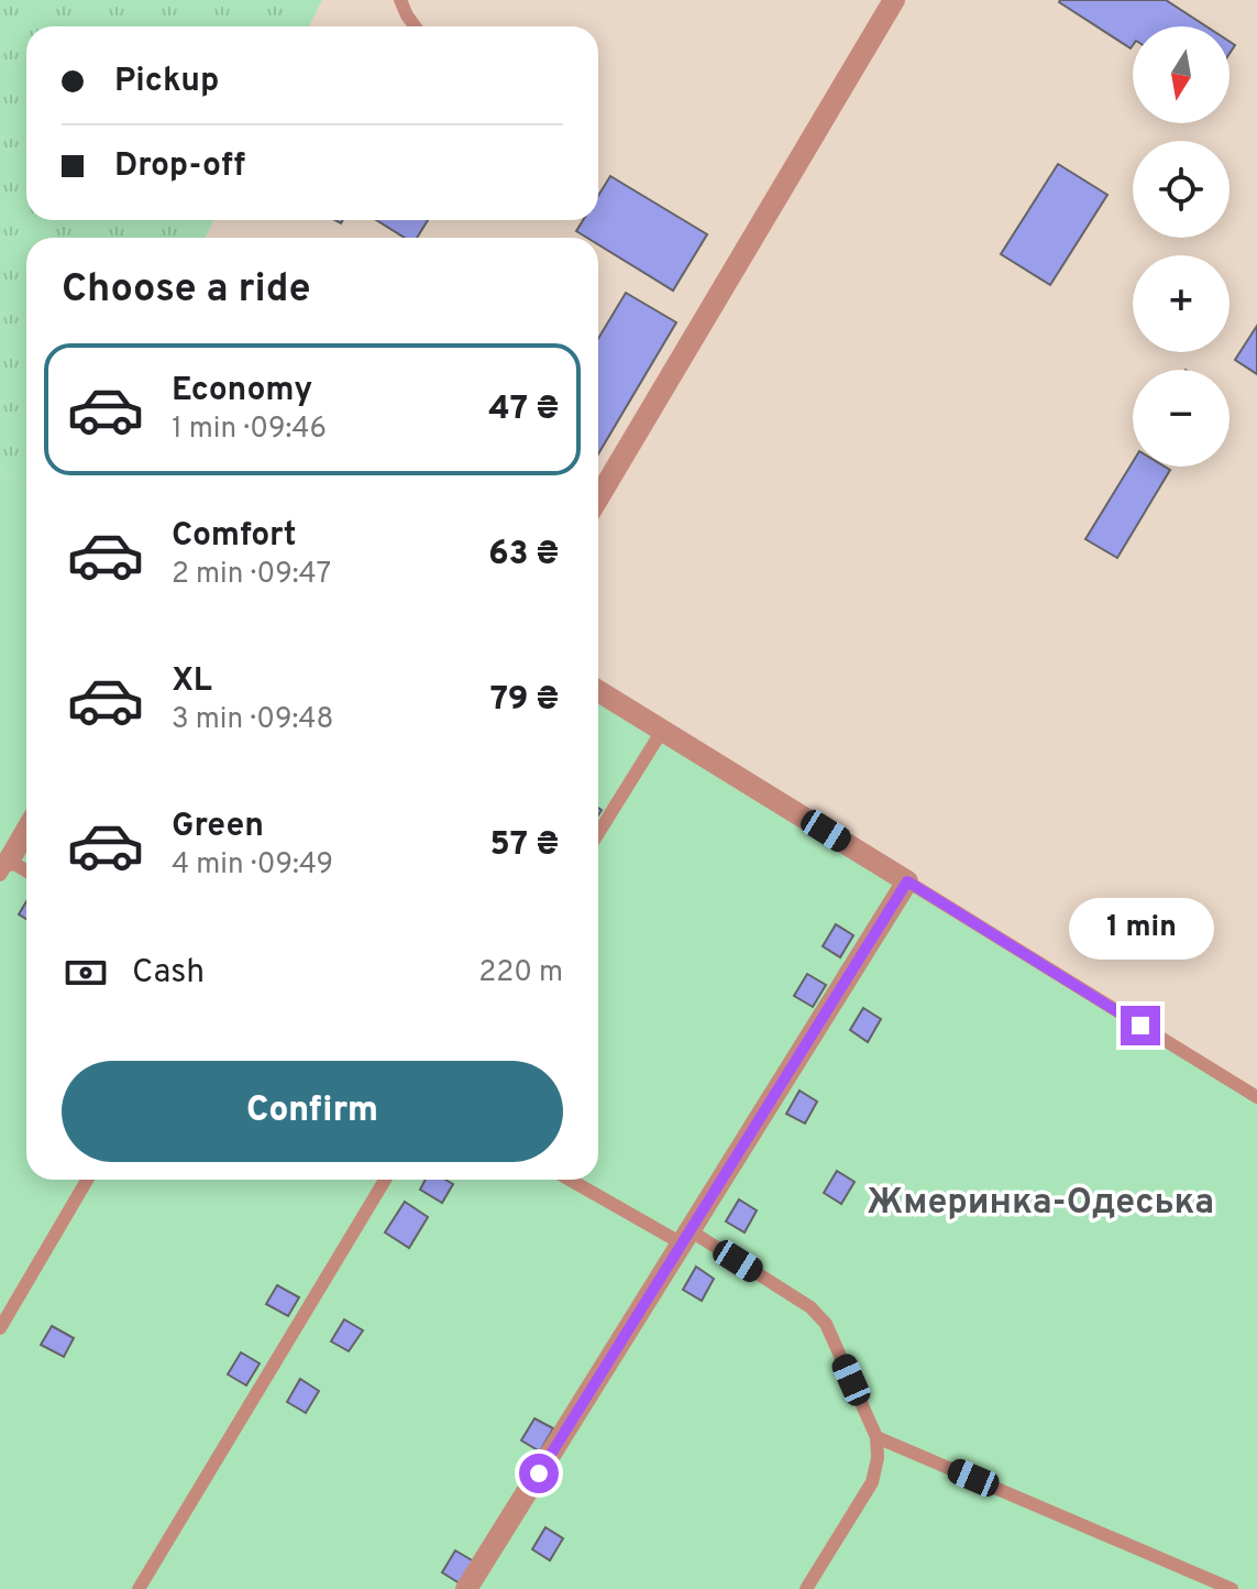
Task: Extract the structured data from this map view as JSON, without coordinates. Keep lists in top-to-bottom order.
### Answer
{
  "districts": ["Жмеринка-Одеська"],
  "north": "bottom",
  "page": {
    "map_buttons": ["+", "−"],
    "banner": ["Pickup", "Drop-off"],
    "heading": "Choose a ride",
    "list": [
      {
        "name": "Economy",
        "note": "1 min · 09:46",
        "value": "47 ₴"
      },
      {
        "name": "Comfort",
        "note": "2 min · 09:47",
        "value": "63 ₴"
      },
      {
        "name": "XL",
        "note": "3 min · 09:48",
        "value": "79 ₴"
      },
      {
        "name": "Green",
        "note": "4 min · 09:49",
        "value": "57 ₴"
      }
    ],
    "bubble": "1 min",
    "pay": ["Cash", "220 m"],
    "buttons": "Confirm"
  }
}
